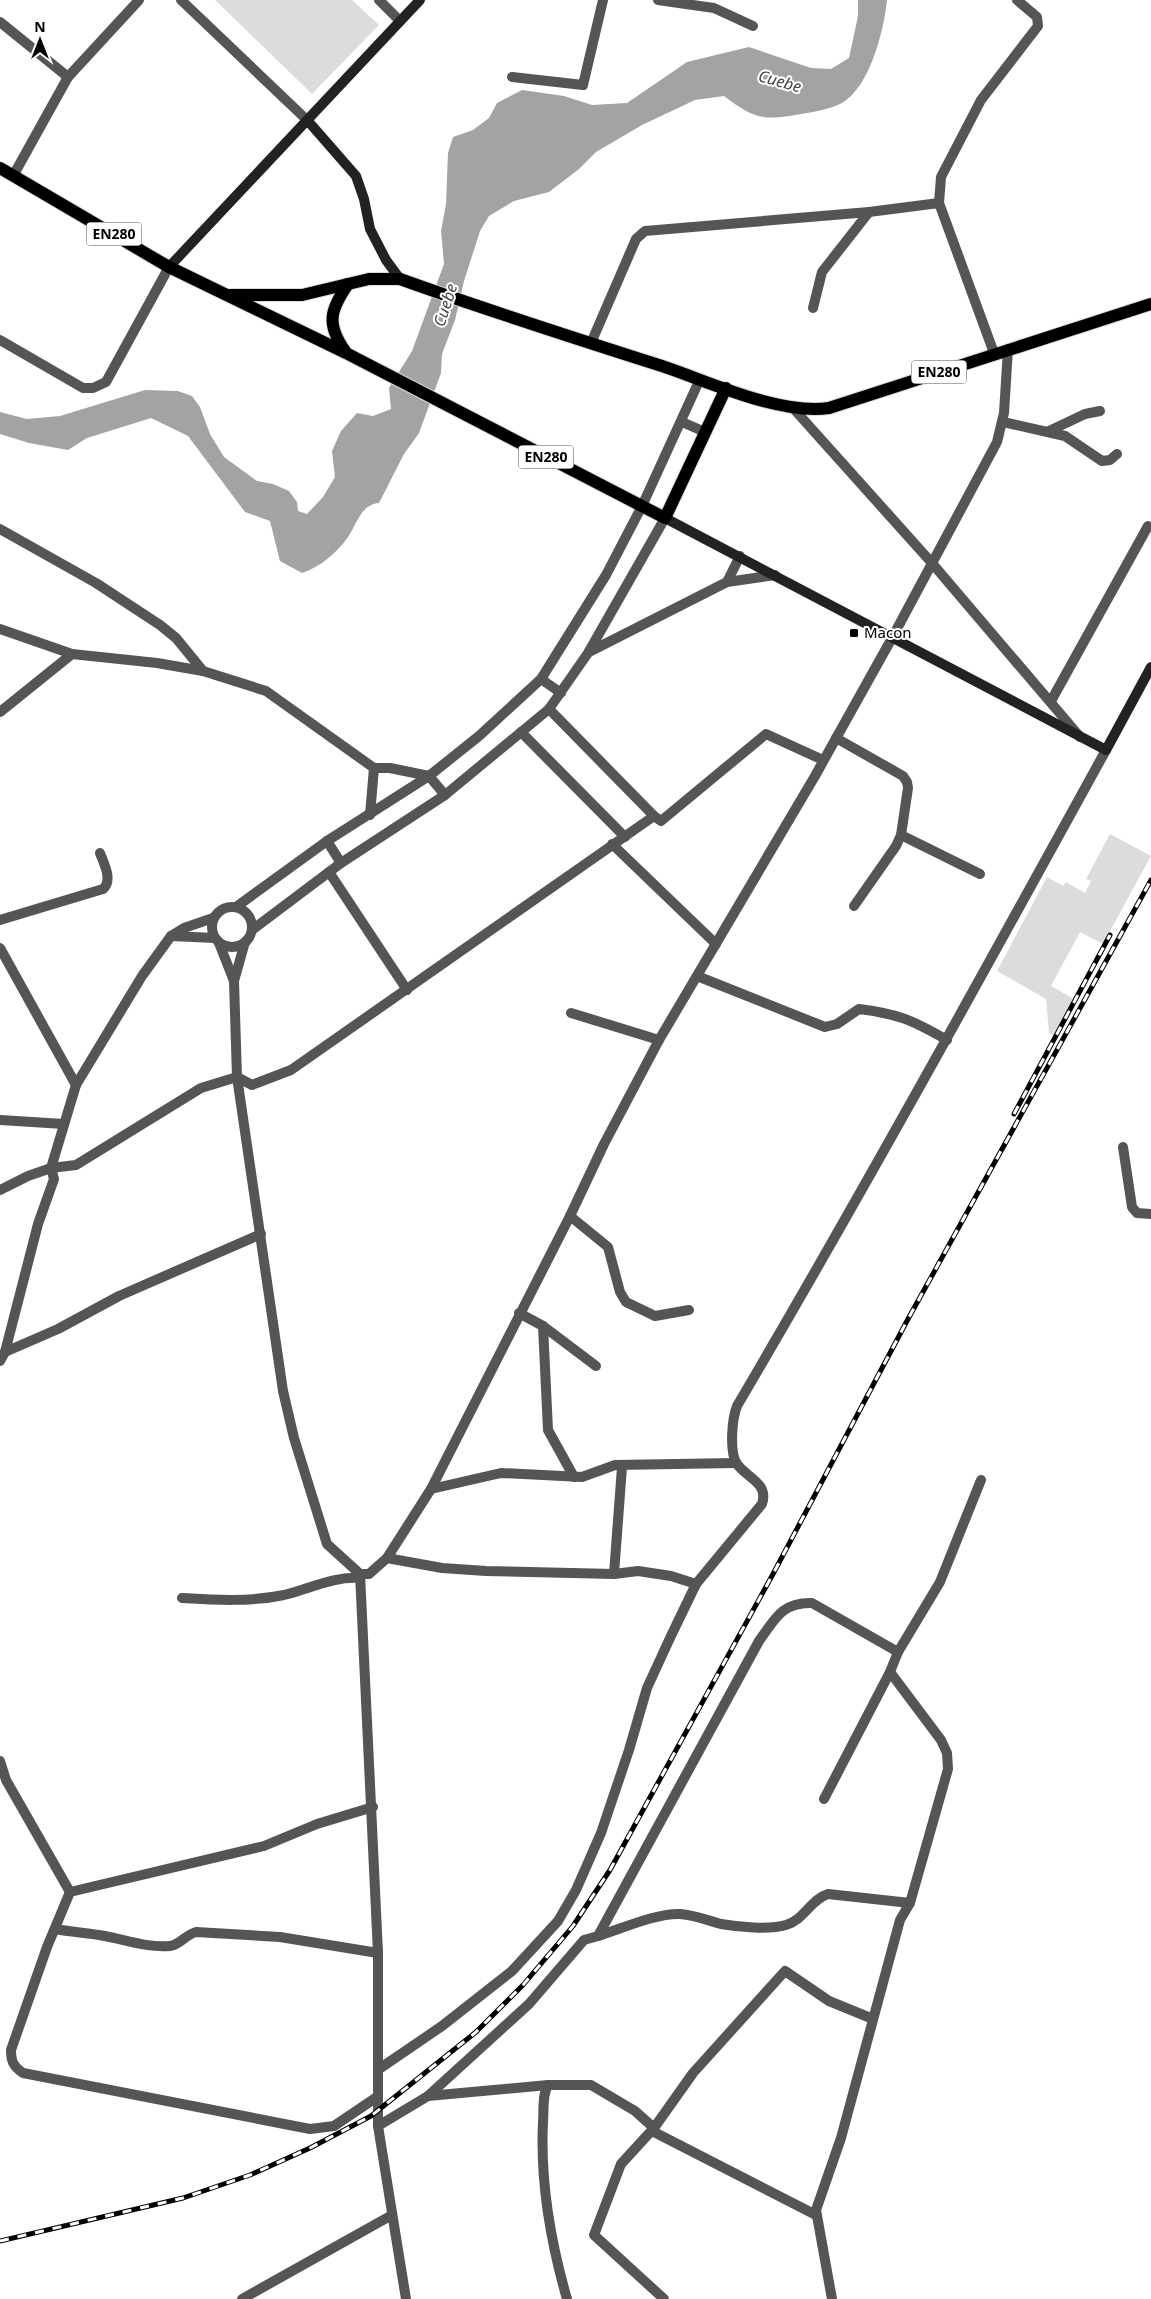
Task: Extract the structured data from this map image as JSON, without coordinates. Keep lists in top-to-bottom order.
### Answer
{
  "streets": {
    "main road": ["EN280"]
  },
  "water": ["Cuebe"],
  "places": {
    "transit": ["Macon"]
  },
  "north": "top"
}
